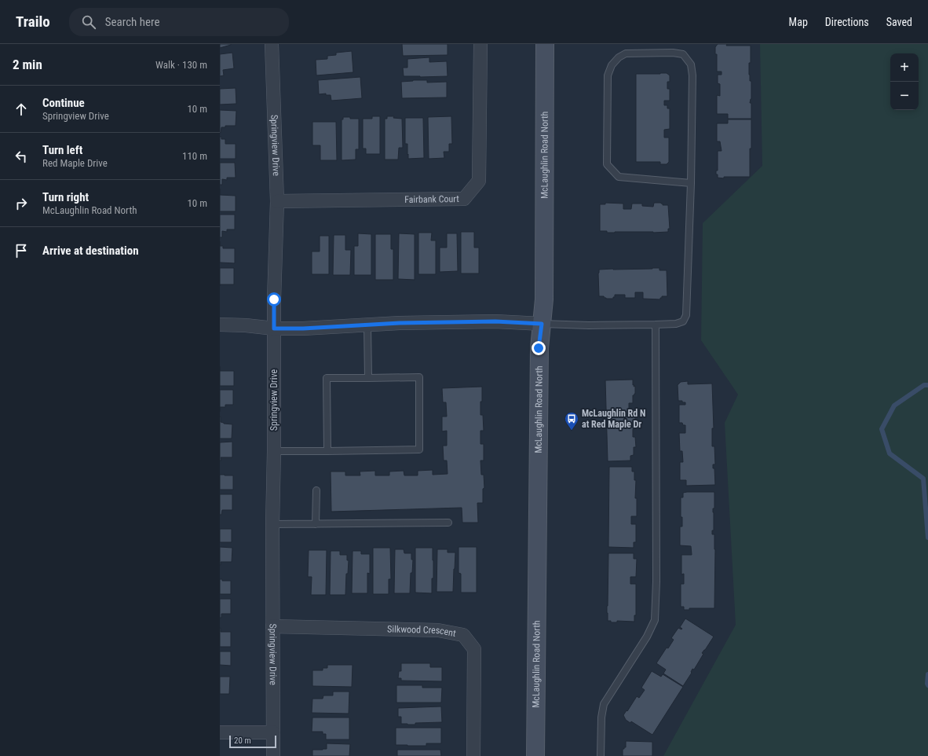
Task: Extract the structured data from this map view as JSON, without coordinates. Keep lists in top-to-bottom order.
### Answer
{
  "streets": {
    "main road": ["McLaughlin Road North"],
    "street": ["Springview Drive", "Fairbank Court", "Silkwood Crescent"]
  },
  "crossings": [
    ["Springview Drive", "Fairbank Court"],
    ["Springview Drive", "Silkwood Crescent"]
  ],
  "places": {
    "bus stop": ["McLaughlin Rd N at Red Maple Dr"]
  },
  "scale_bar": "20 m",
  "page": {
    "header": "Trailo",
    "search": "Search here",
    "nav": ["Map", "Directions", "Saved"],
    "heading": ["2 min", "Walk · 130 m"],
    "map_buttons": ["+", "−"],
    "list": [
      ["Continue", "Springview Drive", "10 m"],
      ["Turn left", "Red Maple Drive", "110 m"],
      ["Turn right", "McLaughlin Road North", "10 m"],
      "Arrive at destination"
    ],
    "scale": "20 m"
  }
}
